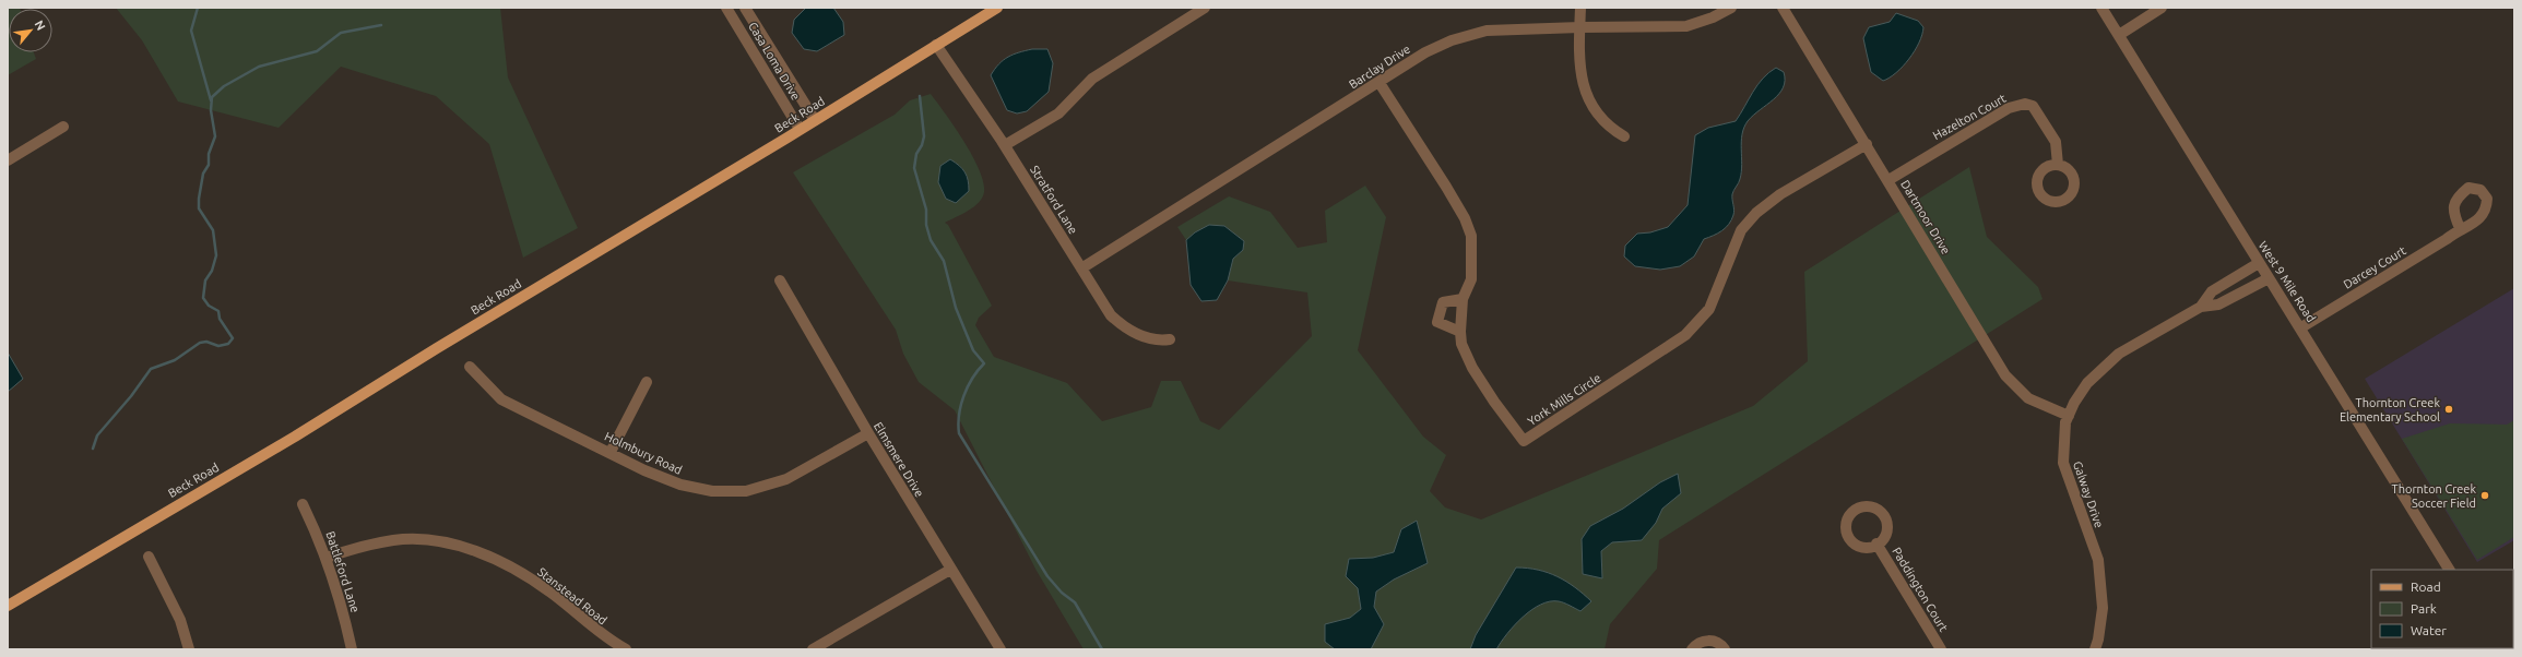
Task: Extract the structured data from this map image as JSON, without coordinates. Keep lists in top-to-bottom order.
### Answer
{
  "streets": {
    "main road": ["Beck Road"],
    "street": [
      "Casa Loma Drive",
      "Barclay Drive",
      "Hazelton Court",
      "Stratford Lane",
      "Dartmoor Drive",
      "Darcey Court",
      "West 9 Mile Road",
      "York Mills Circle",
      "Holmbury Road",
      "Elmsmere Drive",
      "Galway Drive",
      "Battleford Lane",
      "Paddington Court",
      "Stanstead Road"
    ]
  },
  "crossings": [
    ["Casa Loma Drive", "Beck Road"],
    ["Barclay Drive", "Stratford Lane"],
    ["Barclay Drive", "York Mills Circle"],
    ["Beck Road", "Stratford Lane"],
    ["Hazelton Court", "Dartmoor Drive"],
    ["Dartmoor Drive", "York Mills Circle"],
    ["Dartmoor Drive", "Galway Drive"],
    ["Darcey Court", "West 9 Mile Road"],
    ["West 9 Mile Road", "Galway Drive"],
    ["Holmbury Road", "Elmsmere Drive"],
    ["Battleford Lane", "Stanstead Road"]
  ],
  "places": ["Thornton Creek Elementary School", "Thornton Creek Soccer Field"],
  "legend": ["Road", "Park", "Water"],
  "north": "top right"
}
